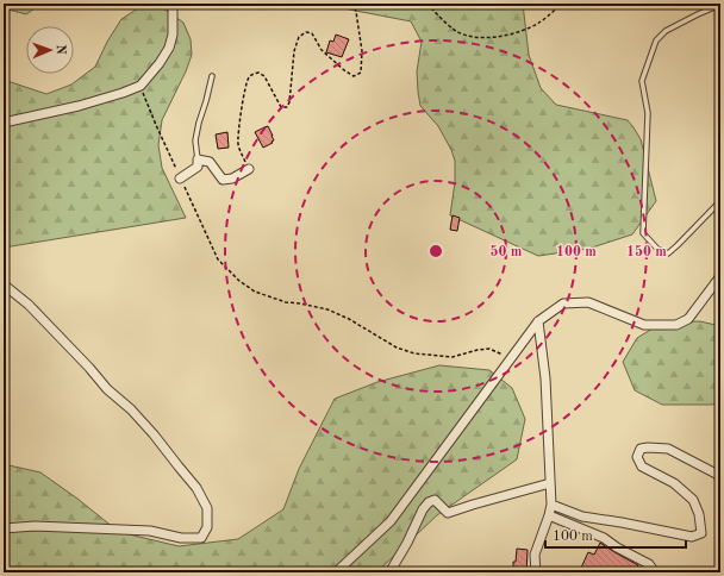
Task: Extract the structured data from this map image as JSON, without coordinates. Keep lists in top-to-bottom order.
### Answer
{
  "scale_bar": "100 m",
  "north": "right",
  "rings": ["50 m", "100 m", "150 m"]
}
